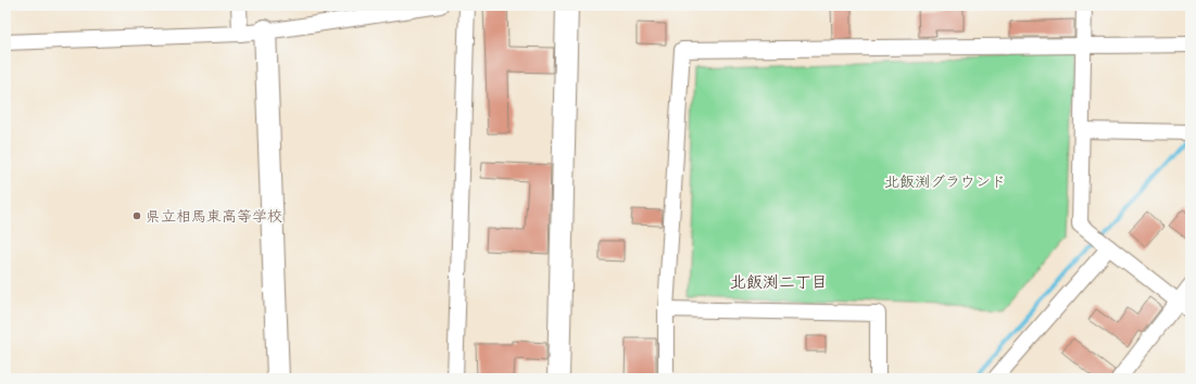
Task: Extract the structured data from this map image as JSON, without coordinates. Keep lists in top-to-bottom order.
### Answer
{
  "districts": ["北飯渕二丁目"],
  "parks": ["北飯渕グラウンド"],
  "places": ["県立相馬東高等学校"]
}
